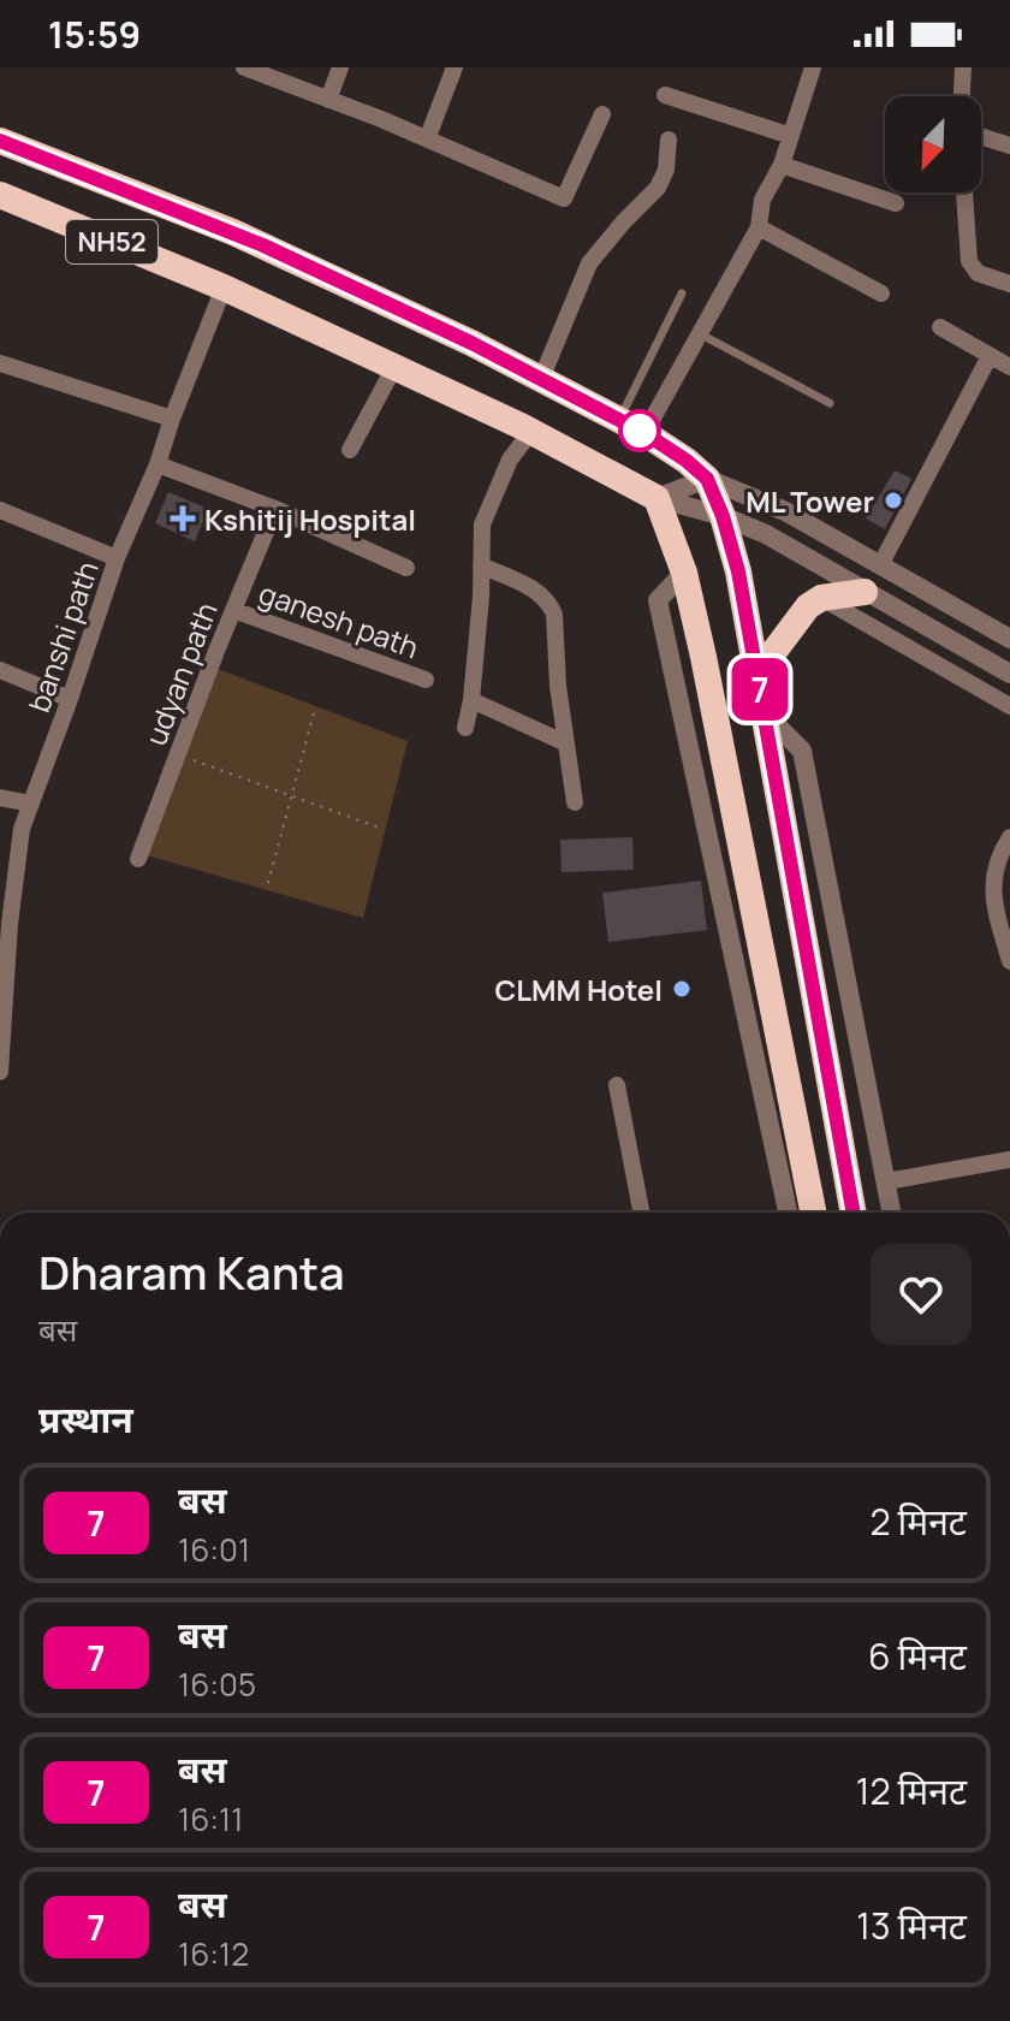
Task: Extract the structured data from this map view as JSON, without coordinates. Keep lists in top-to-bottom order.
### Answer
{
  "streets": {
    "highway": ["NH52"],
    "street": ["ganesh path", "banshi path", "udyan path"]
  },
  "crossings": [
    ["NH52", "banshi path"],
    ["ganesh path", "udyan path"]
  ],
  "places": {
    "other": ["ML Tower", "CLMM Hotel"],
    "health": ["Kshitij Hospital"]
  },
  "lines": ["bus line 7"],
  "north": "bottom left",
  "page": {
    "status": "15:59",
    "on_map": "7",
    "heading": [
      ["Dharam Kanta", "बस"],
      "प्रस्थान"
    ],
    "list": [
      {
        "mark": "7",
        "name": "बस",
        "note": "16:01",
        "value": "2 मिनट"
      },
      {
        "mark": "7",
        "name": "बस",
        "note": "16:05",
        "value": "6 मिनट"
      },
      {
        "mark": "7",
        "name": "बस",
        "note": "16:11",
        "value": "12 मिनट"
      },
      {
        "mark": "7",
        "name": "बस",
        "note": "16:12",
        "value": "13 मिनट"
      }
    ]
  }
}
